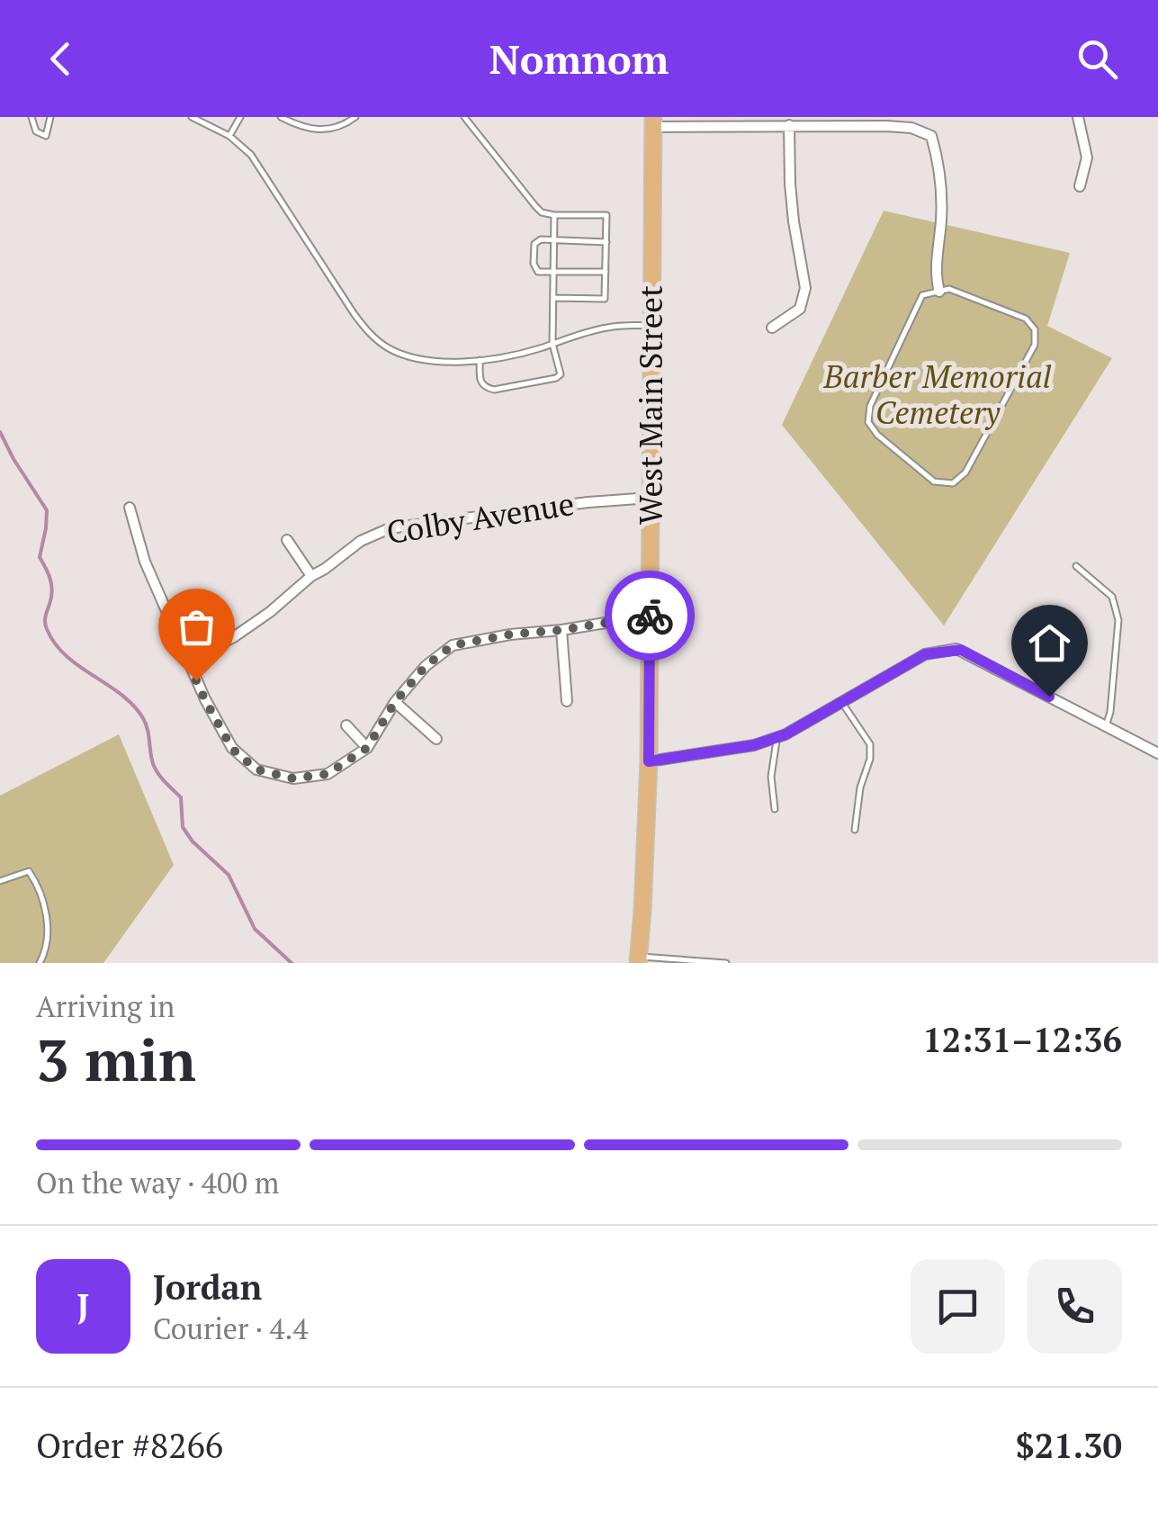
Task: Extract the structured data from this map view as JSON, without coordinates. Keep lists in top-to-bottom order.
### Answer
{
  "streets": {
    "main road": ["West Main Street"],
    "street": ["Colby Avenue"]
  },
  "crossings": [
    ["West Main Street", "Colby Avenue"]
  ],
  "parks": ["Barber Memorial Cemetery"],
  "page": {
    "header": "Nomnom",
    "heading": ["3 min", "Arriving in", "12:31–12:36"],
    "panel": [
      "Jordan",
      "Courier · 4.4",
      "Order #8266",
      "$21.30"
    ],
    "bar": "On the way · 400 m",
    "round": "J"
  }
}
